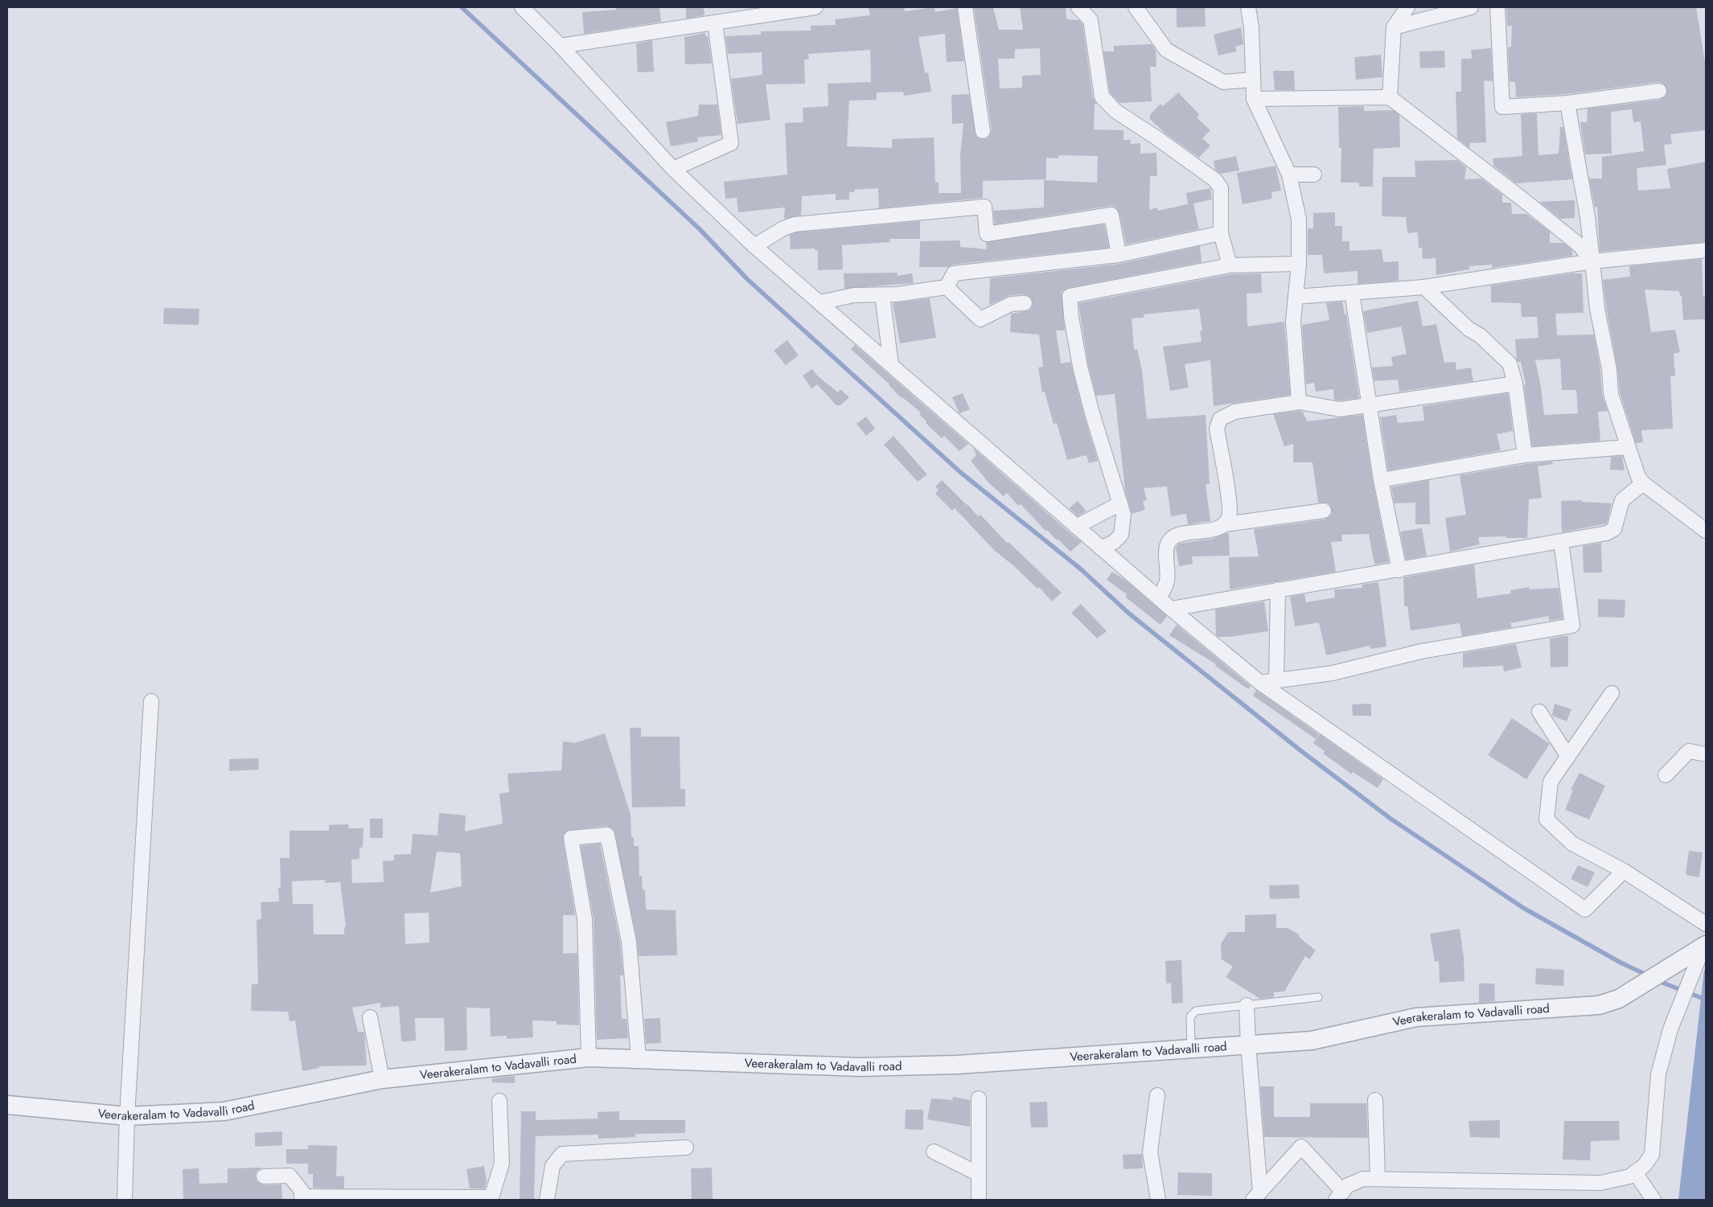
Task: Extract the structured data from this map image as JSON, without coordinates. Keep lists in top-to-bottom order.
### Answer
{
  "streets": {
    "street": ["Veerakeralam to Vadavalli road"]
  }
}
